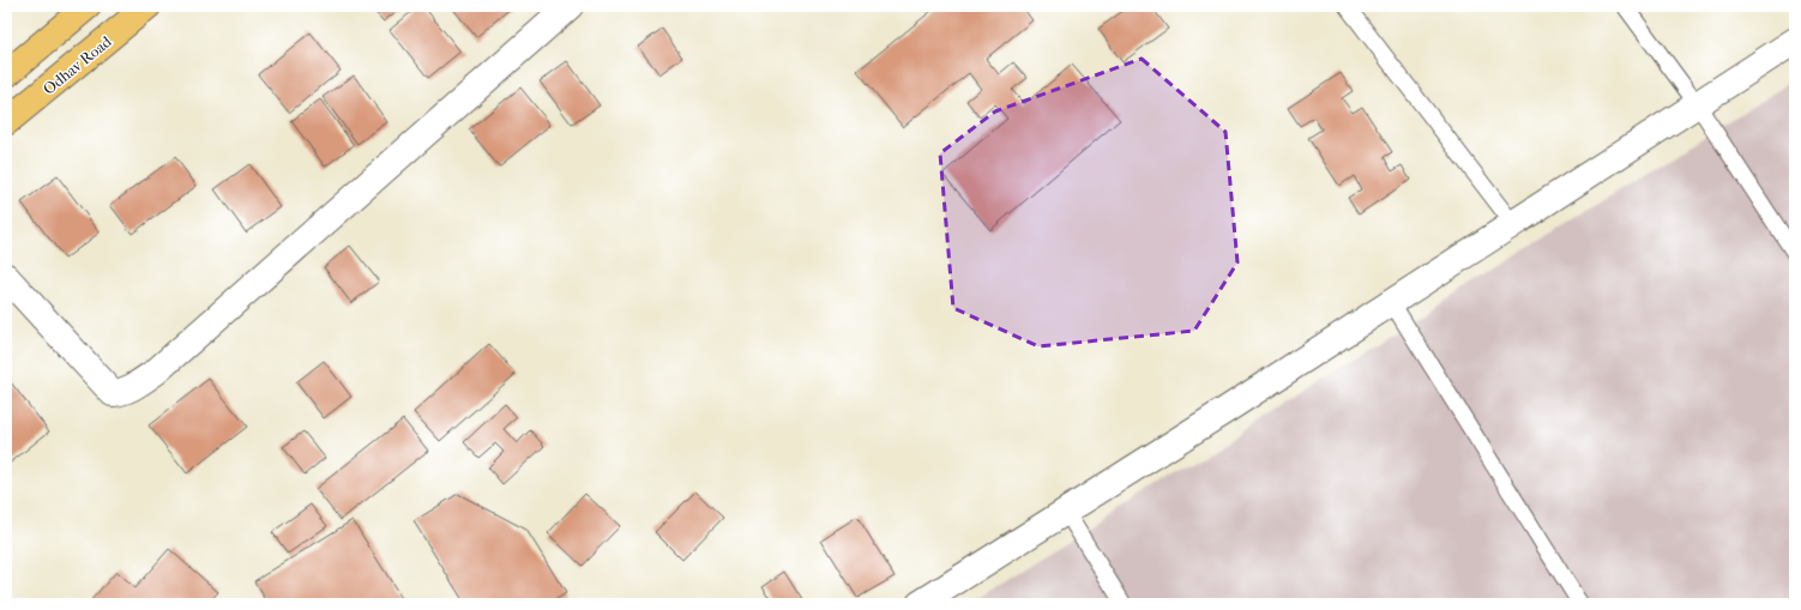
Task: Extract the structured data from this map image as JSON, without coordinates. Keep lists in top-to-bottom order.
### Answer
{
  "streets": {
    "main road": ["Odhav Road"]
  }
}
